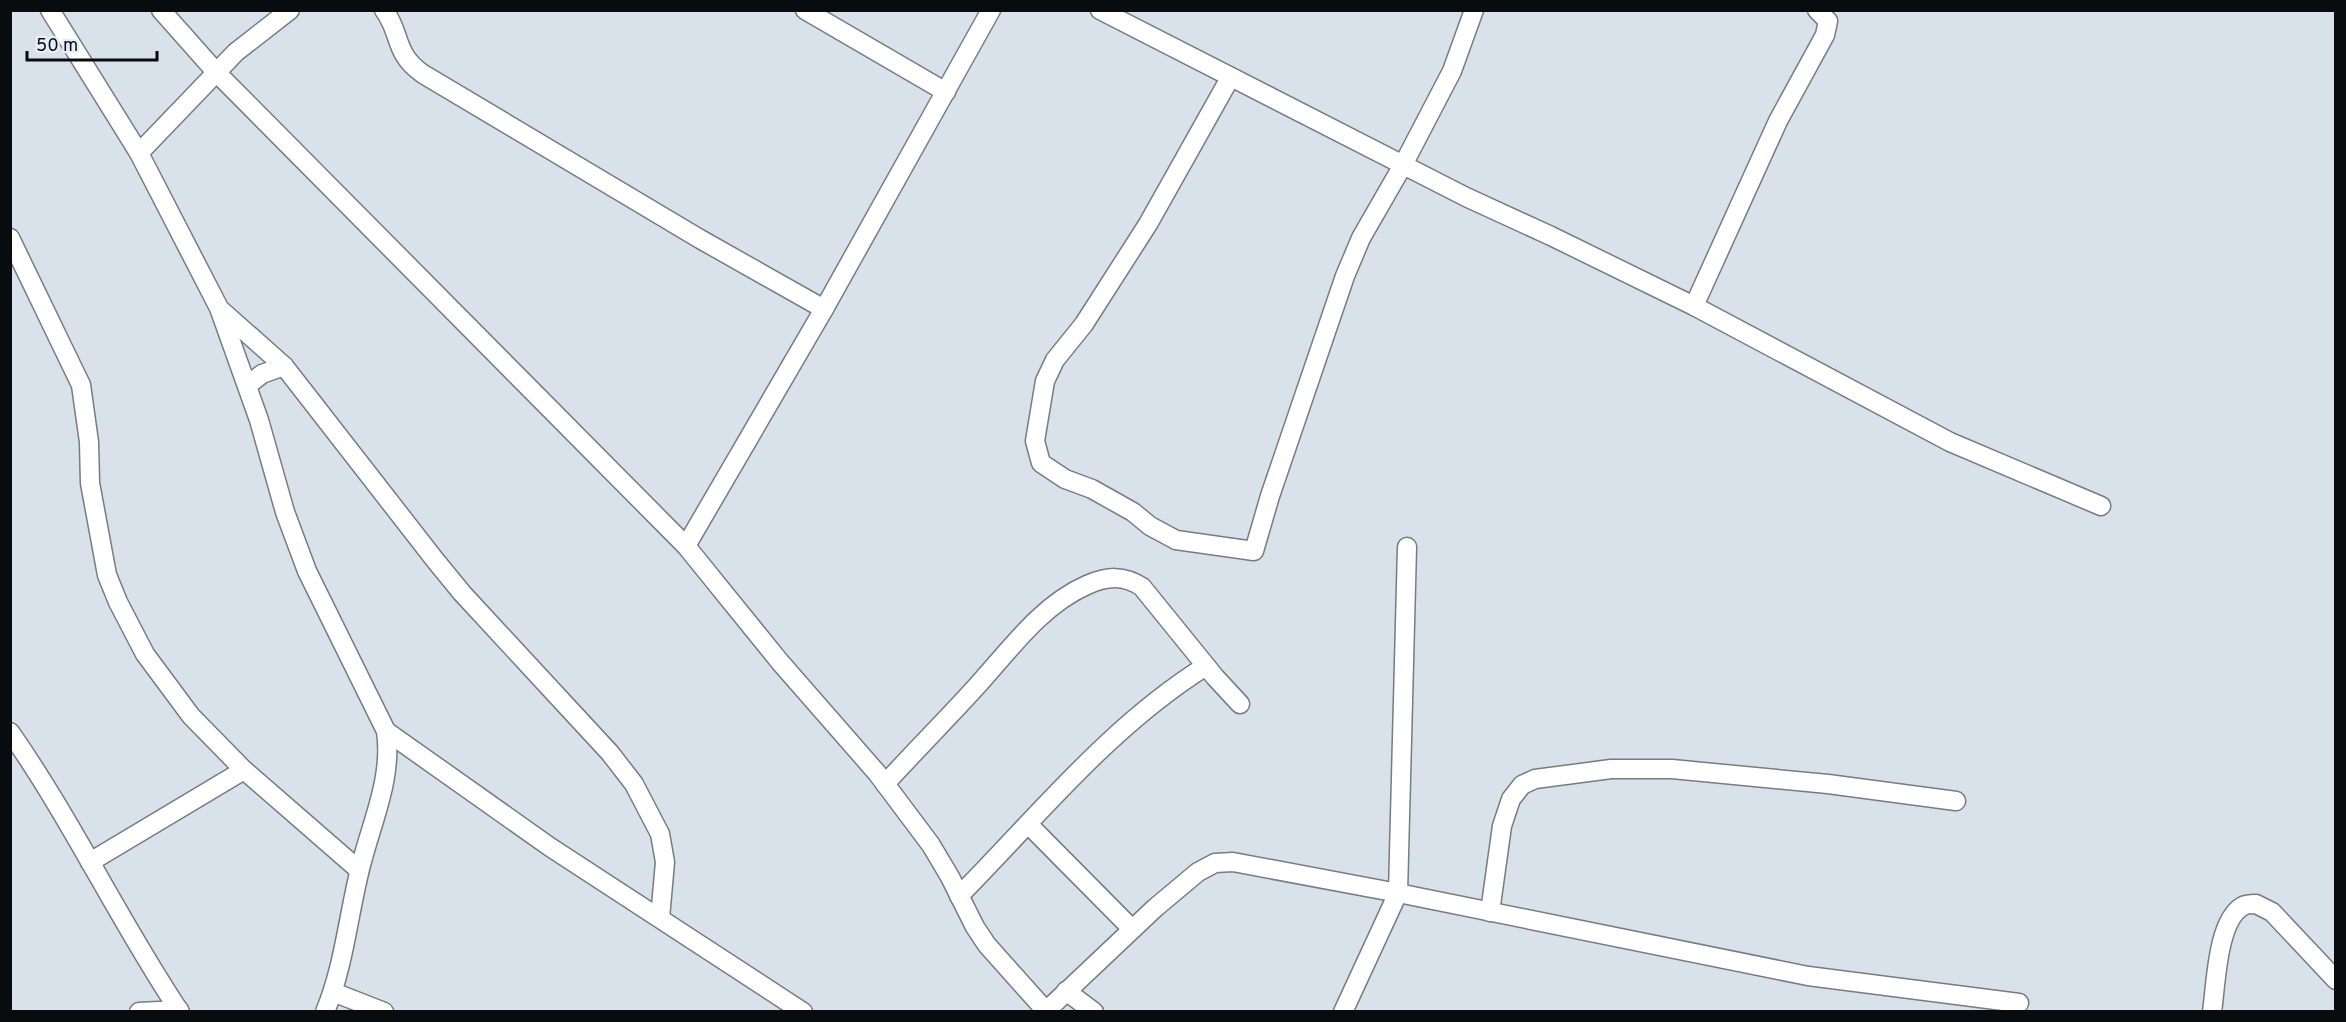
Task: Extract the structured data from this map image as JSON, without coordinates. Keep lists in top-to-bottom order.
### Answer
{
  "scale_bar": "50 m"
}
